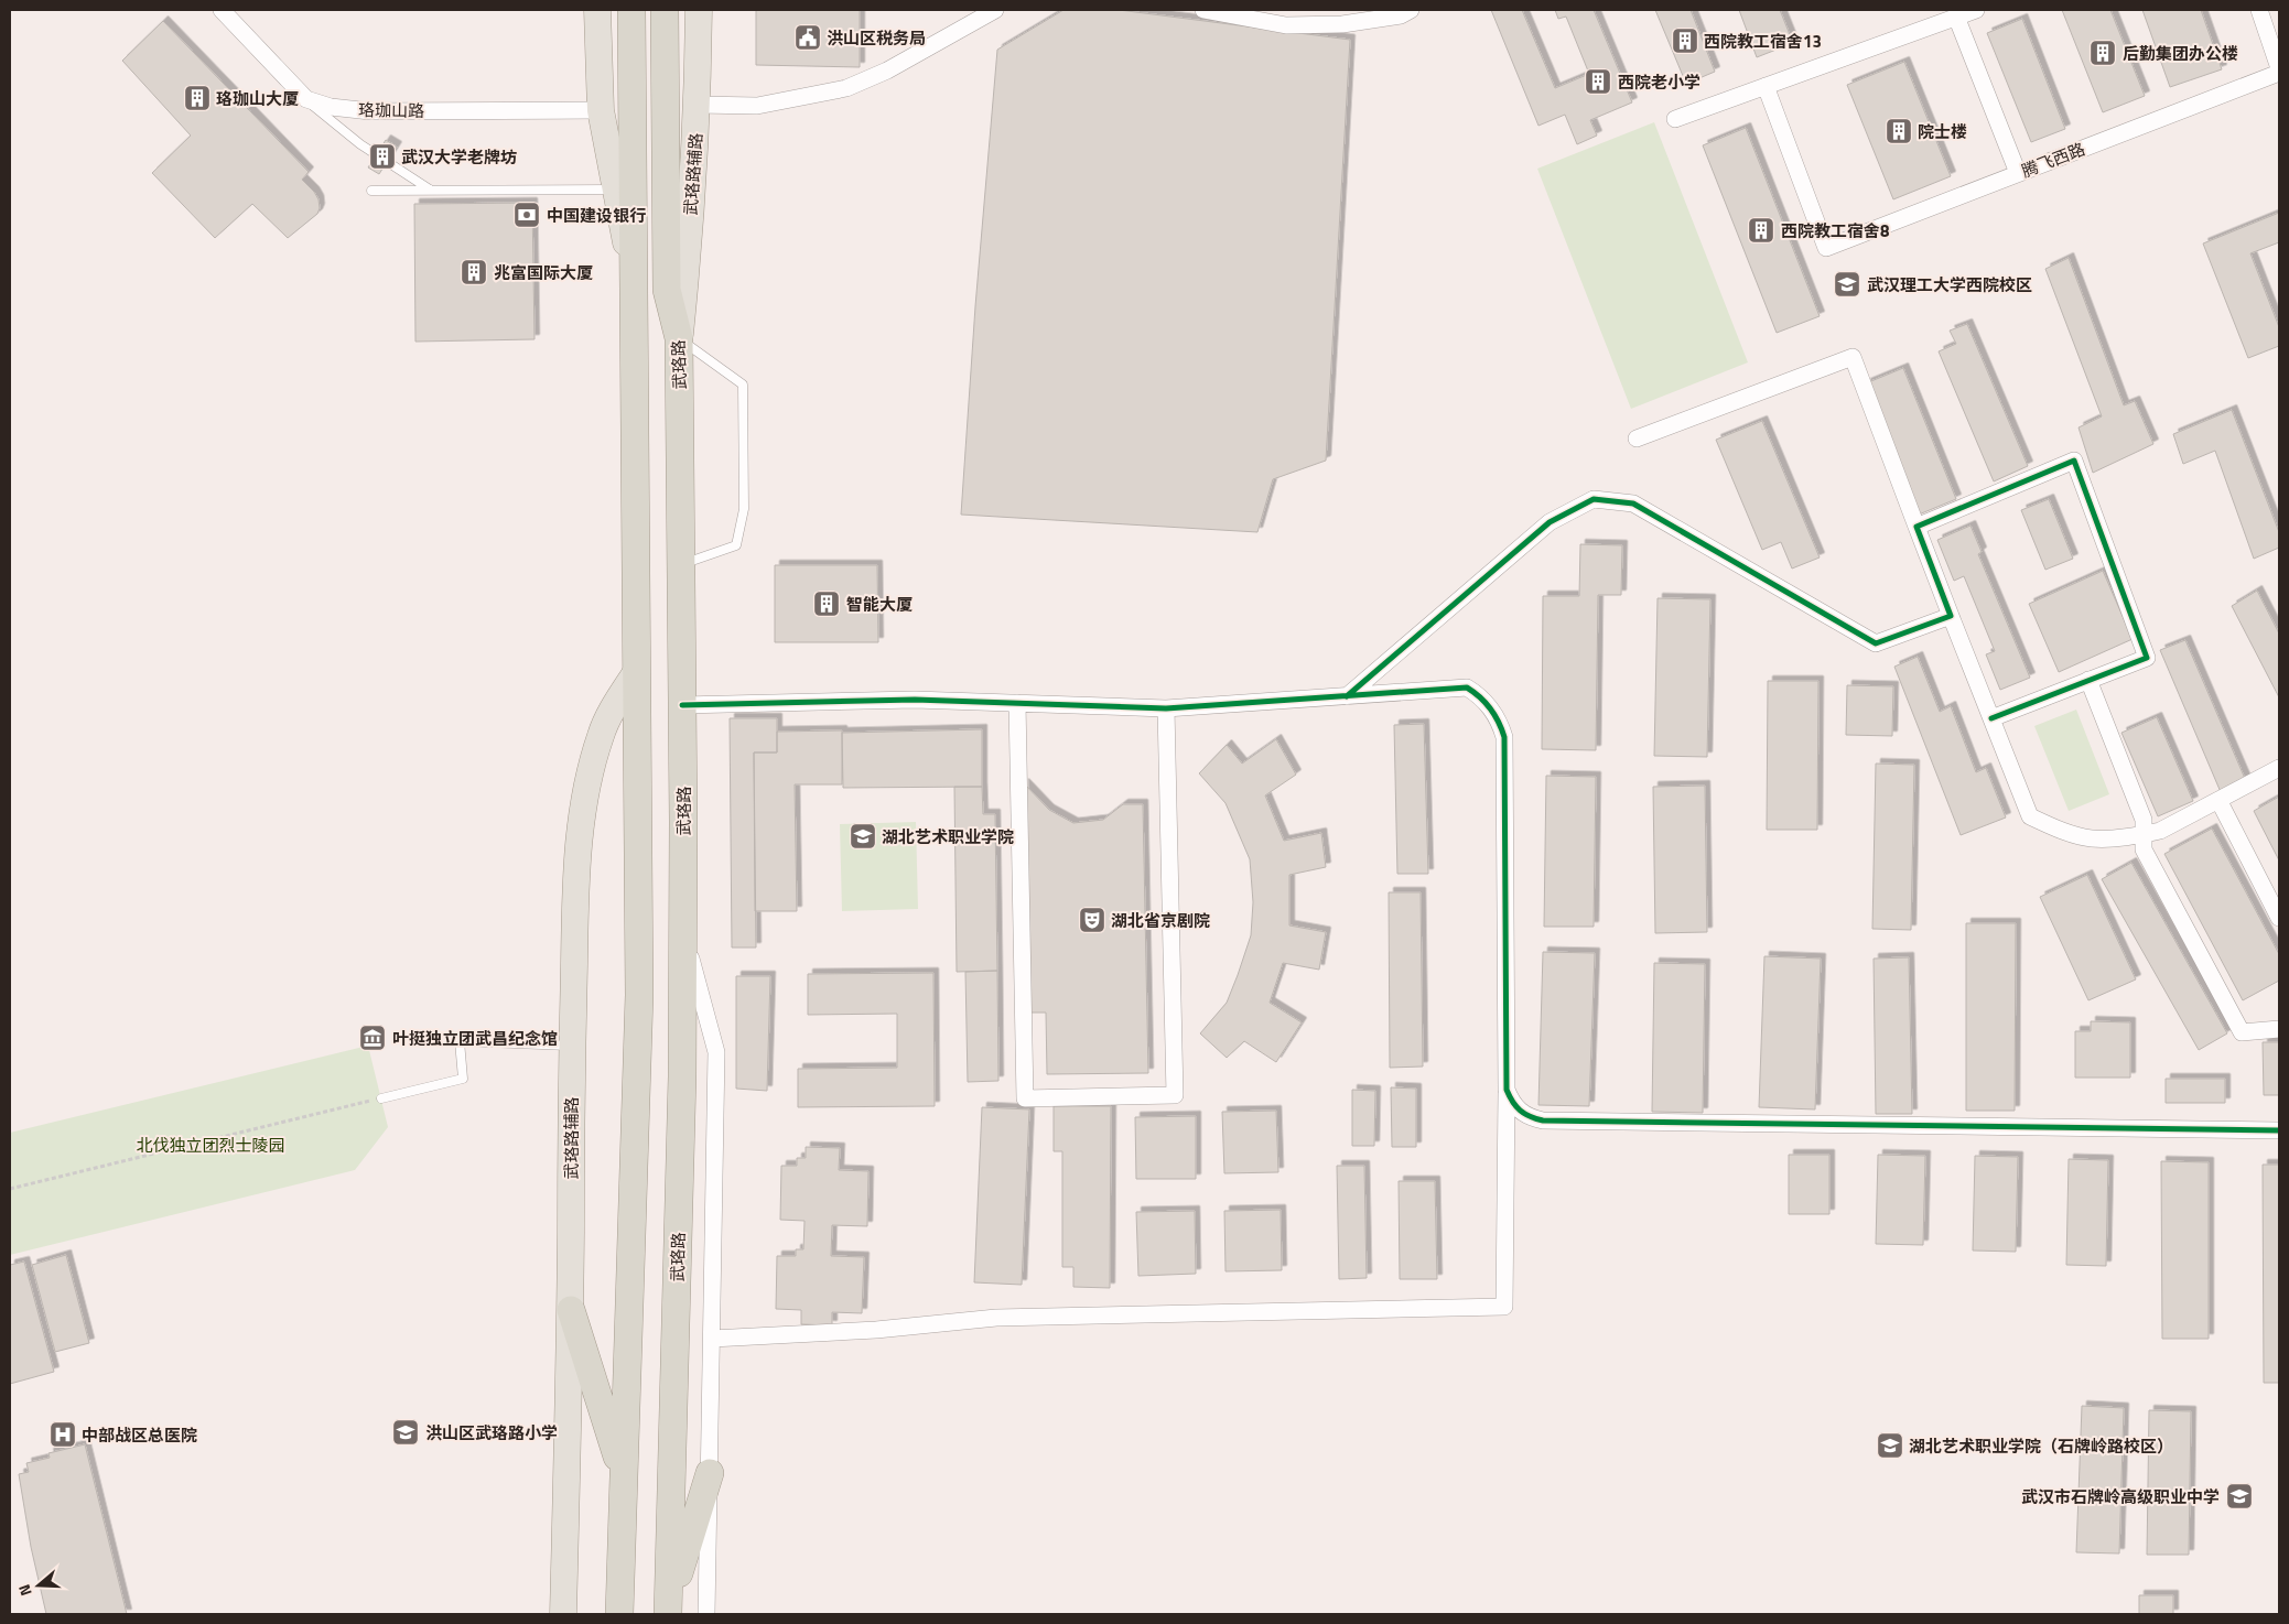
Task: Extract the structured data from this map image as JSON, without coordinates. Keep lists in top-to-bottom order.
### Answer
{
  "streets": {
    "highway": ["武珞路"],
    "main road": ["武珞路辅路"],
    "street": ["珞珈山路", "腾飞西路"]
  },
  "crossings": [
    ["武珞路辅路", "武珞路"]
  ],
  "parks": ["北伐独立团烈士陵园"],
  "places": {
    "public building": ["洪山区税务局"],
    "building": [
      "西院教工宿舍13",
      "后勤集团办公楼",
      "西院老小学",
      "珞珈山大厦",
      "院士楼",
      "武汉大学老牌坊",
      "西院教工宿舍8",
      "兆富国际大厦",
      "智能大厦"
    ],
    "bank": ["中国建设银行"],
    "school or university": [
      "武汉理工大学西院校区",
      "湖北艺术职业学院",
      "洪山区武珞路小学",
      "湖北艺术职业学院（石牌岭路校区）",
      "武汉市石牌岭高级职业中学"
    ],
    "theatre": ["湖北省京剧院"],
    "museum": ["叶挺独立团武昌纪念馆"],
    "hospital": ["中部战区总医院"]
  },
  "north": "left"
}
